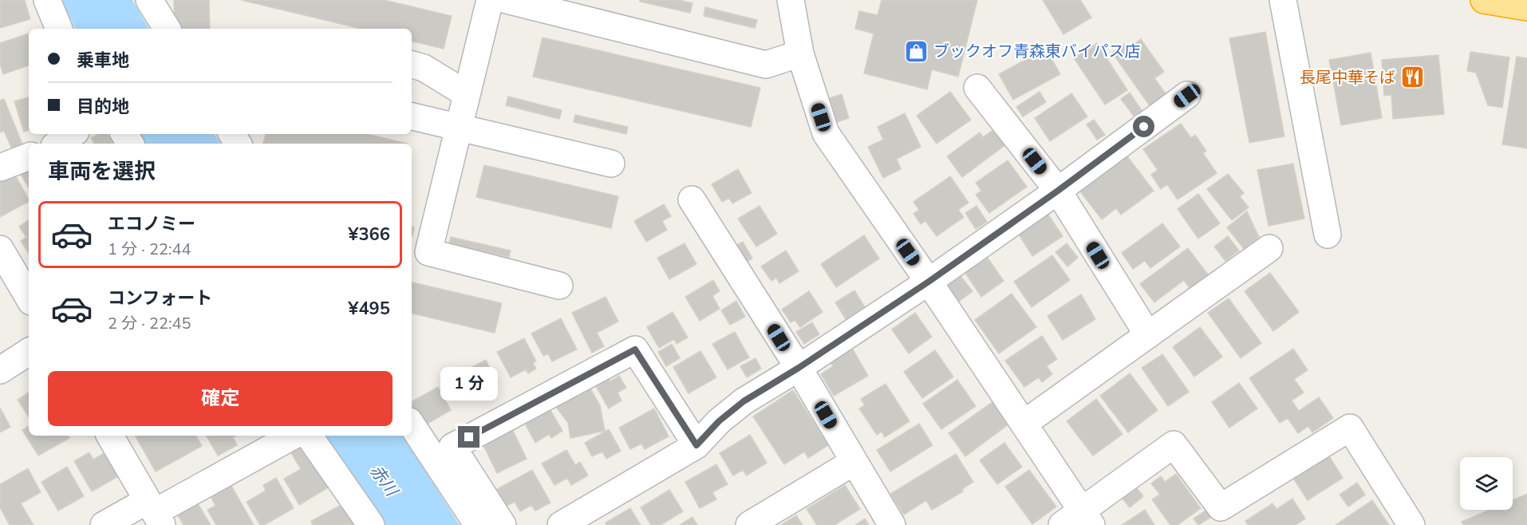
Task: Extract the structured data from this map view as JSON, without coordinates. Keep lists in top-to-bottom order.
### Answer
{
  "water": ["赤川"],
  "places": {
    "shop": ["ブックオフ青森東バイパス店"],
    "restaurant": ["長尾中華そば"]
  },
  "page": {
    "banner": ["乗車地", "目的地"],
    "heading": "車両を選択",
    "list": [
      {
        "name": "エコノミー",
        "note": "1 分 · 22:44",
        "value": "¥366"
      },
      {
        "name": "コンフォート",
        "note": "2 分 · 22:45",
        "value": "¥495"
      }
    ],
    "buttons": "確定",
    "bubble": "1 分"
  }
}
